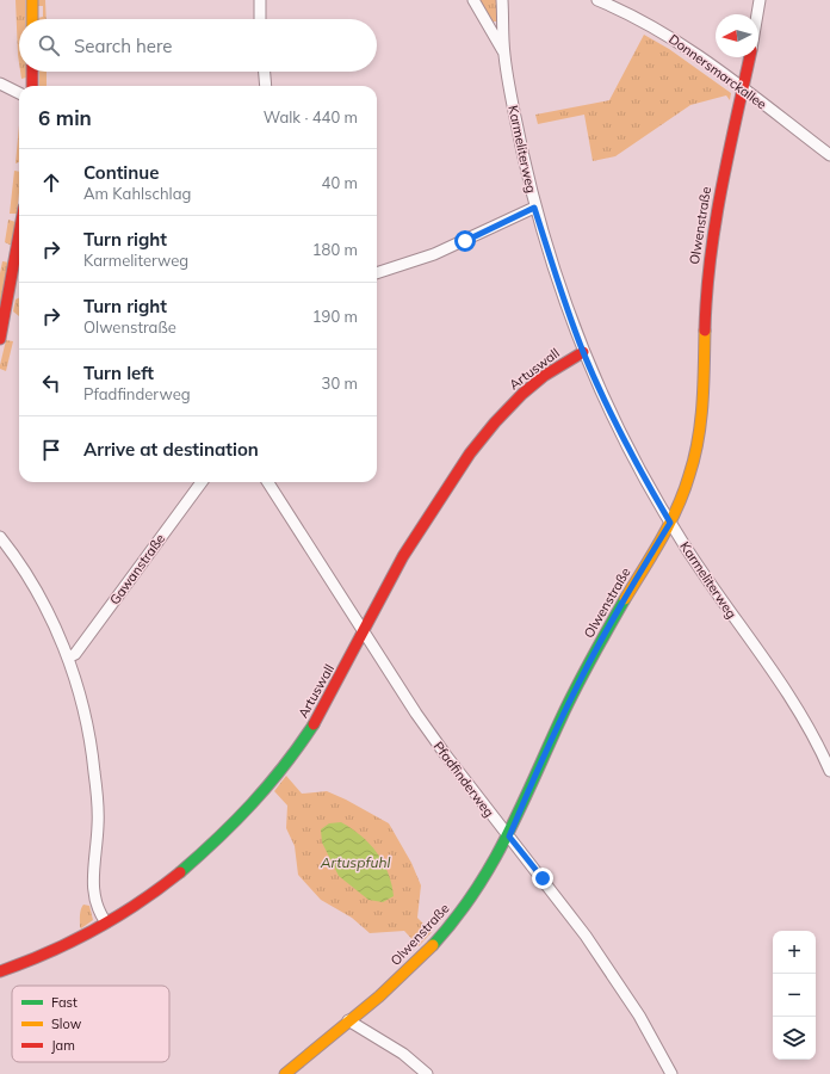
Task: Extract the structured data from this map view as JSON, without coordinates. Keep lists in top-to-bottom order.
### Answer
{
  "streets": {
    "street": [
      "Donnersmarckallee",
      "Karmeliterweg",
      "Olwenstraße",
      "Artuswall",
      "Gawanstraße",
      "Pfadfinderweg"
    ]
  },
  "crossings": [
    ["Donnersmarckallee", "Olwenstraße"],
    ["Karmeliterweg", "Olwenstraße"],
    ["Karmeliterweg", "Artuswall"],
    ["Olwenstraße", "Pfadfinderweg"],
    ["Artuswall", "Pfadfinderweg"]
  ],
  "water": ["Artuspfuhl"],
  "legend": ["Fast", "Slow", "Jam"],
  "north": "left",
  "page": {
    "search": "Search here",
    "heading": ["6 min", "Walk · 440 m"],
    "list": [
      ["Continue", "Am Kahlschlag", "40 m"],
      ["Turn right", "Karmeliterweg", "180 m"],
      ["Turn right", "Olwenstraße", "190 m"],
      ["Turn left", "Pfadfinderweg", "30 m"],
      "Arrive at destination"
    ],
    "map_buttons": ["+", "−"]
  }
}
